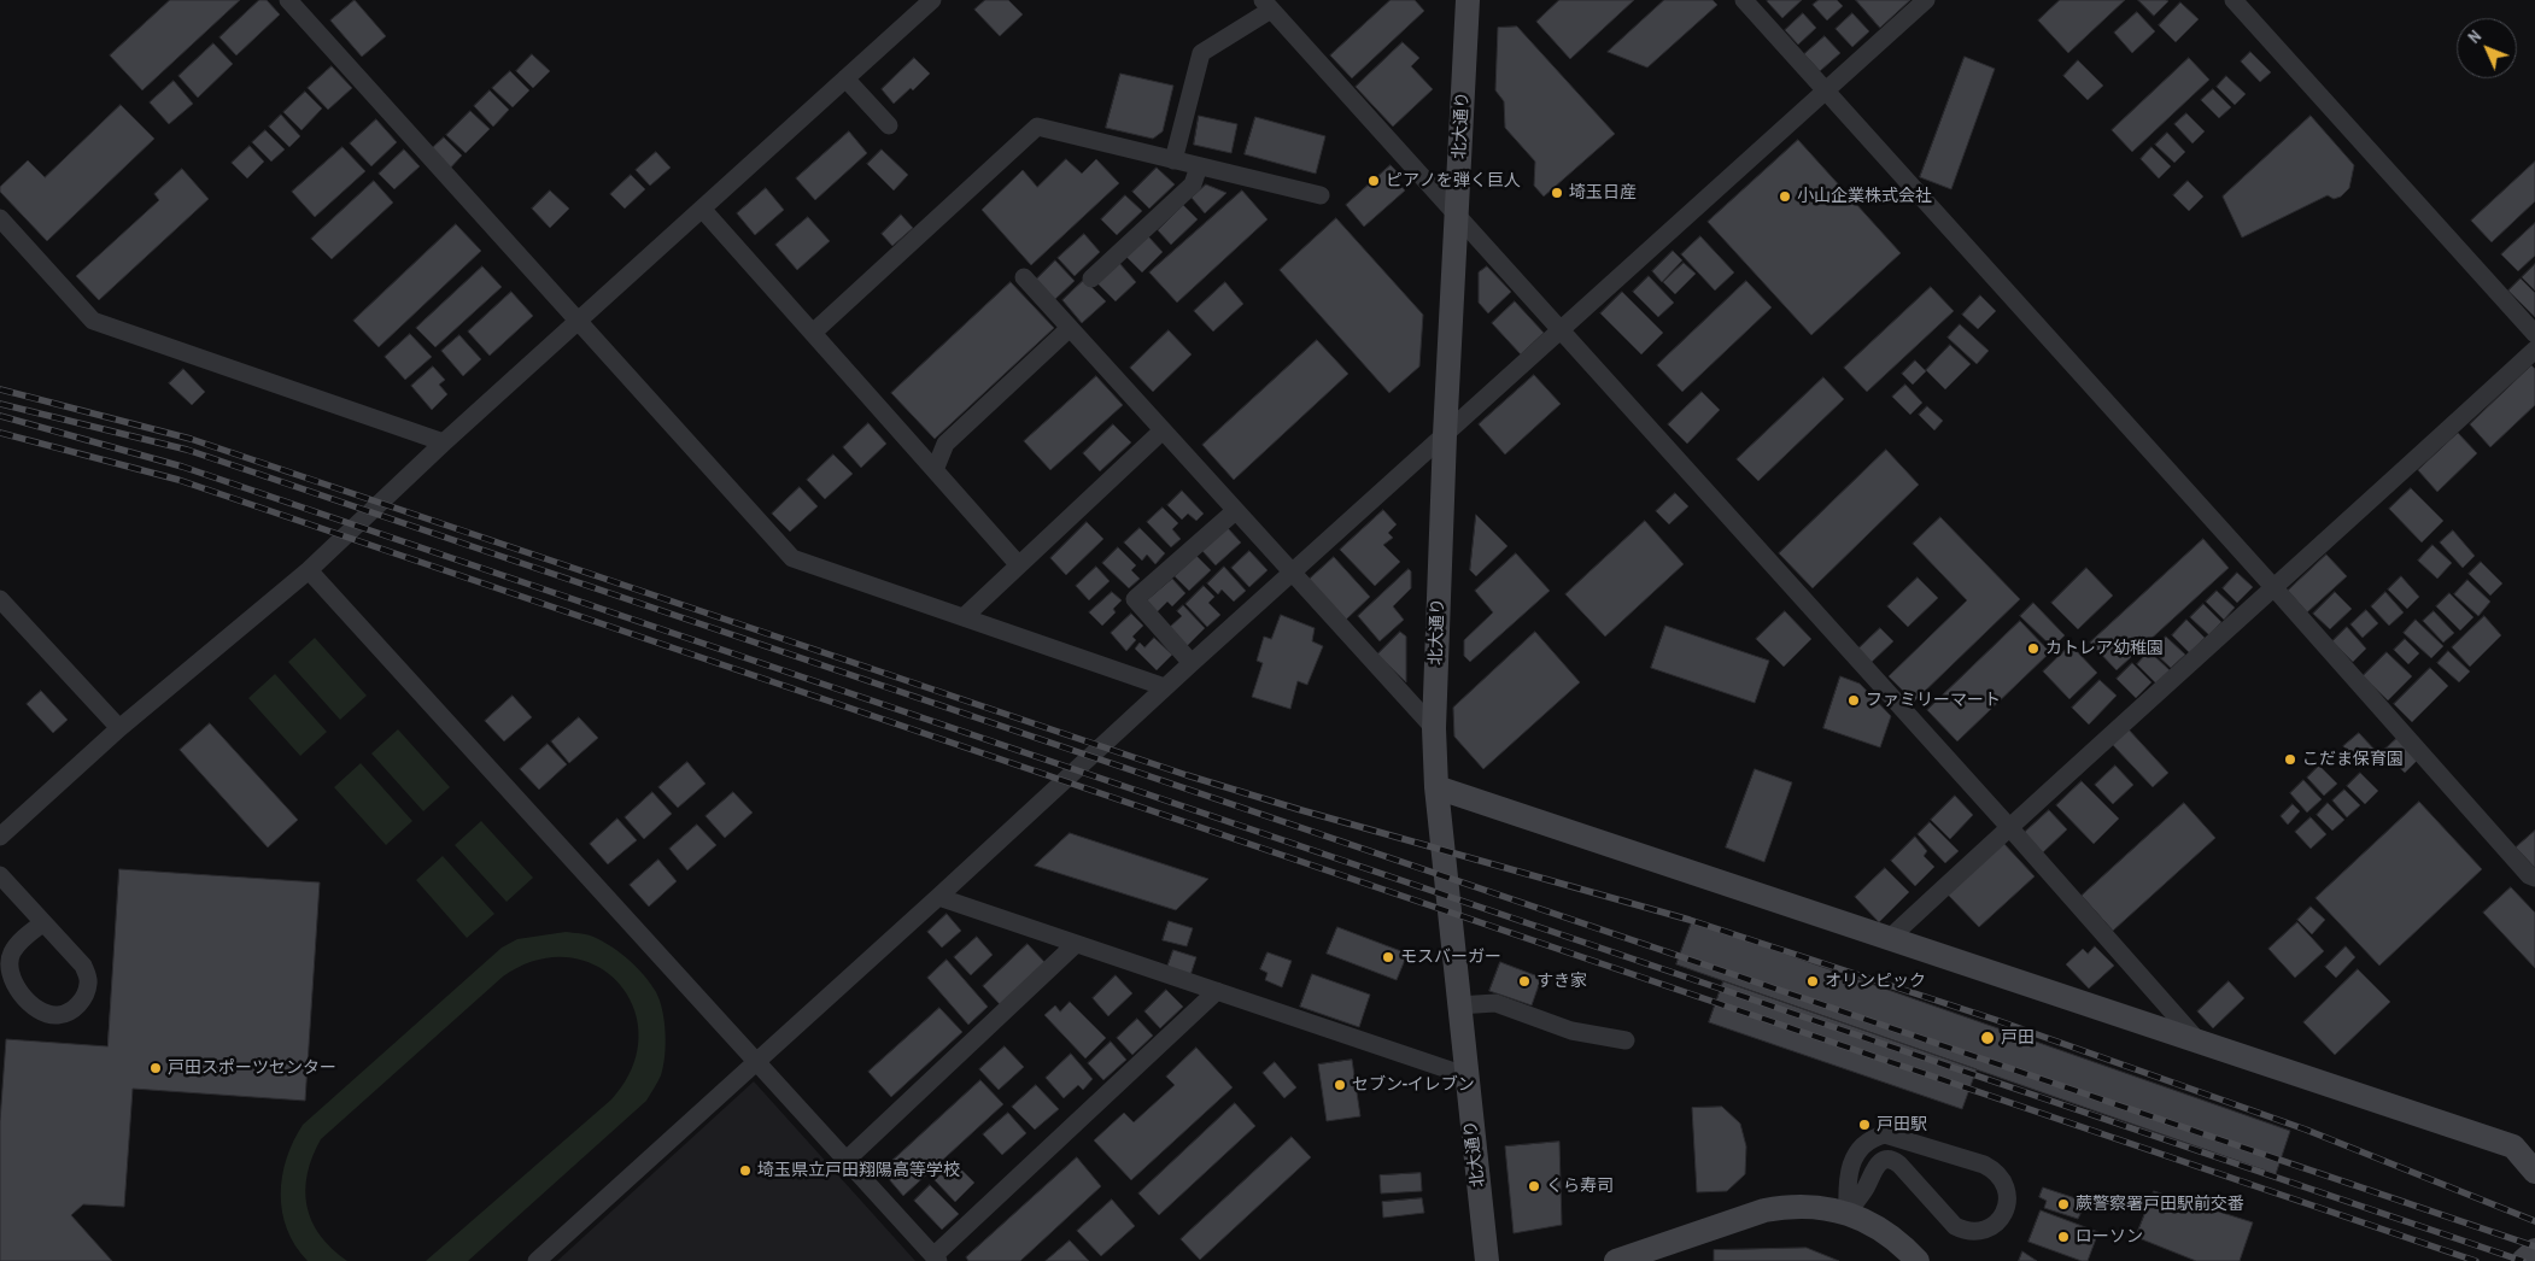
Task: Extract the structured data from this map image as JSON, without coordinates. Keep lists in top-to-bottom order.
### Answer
{
  "streets": {
    "street": ["北大通り"]
  },
  "places": [
    "ピアノを弾く巨人",
    "埼玉日産",
    "小山企業株式会社",
    "カトレア幼稚園",
    "ファミリーマート",
    "こだま保育園",
    "モスバーガー",
    "すき家",
    "オリンピック",
    "戸田",
    "戸田スポーツセンター",
    "セブン-イレブン",
    "戸田駅",
    "埼玉県立戸田翔陽高等学校",
    "くら寿司",
    "蕨警察署戸田駅前交番",
    "ローソン"
  ],
  "north": "top left"
}
